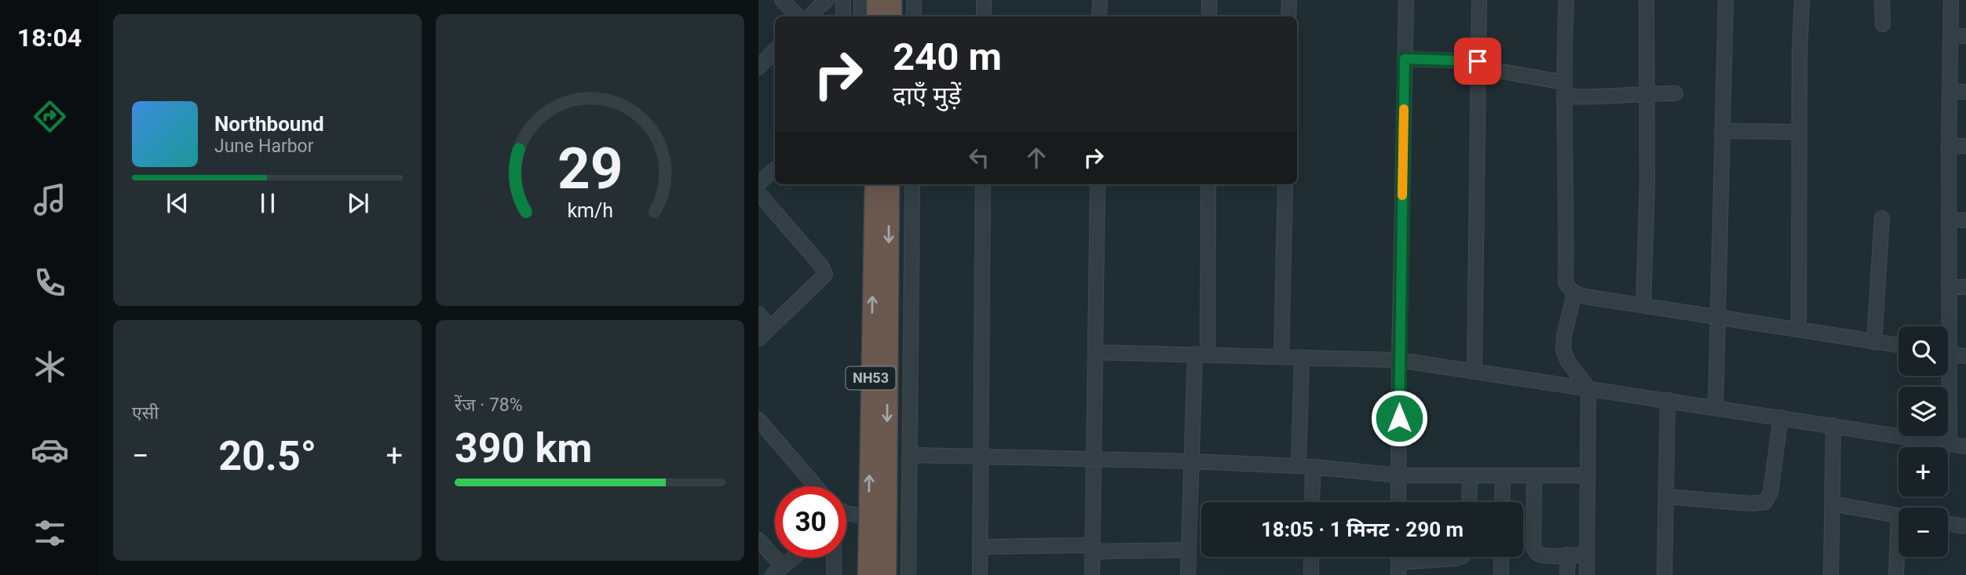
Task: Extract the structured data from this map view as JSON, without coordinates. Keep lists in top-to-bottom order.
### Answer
{
  "streets": {
    "highway": ["NH53"]
  },
  "page": {
    "tabs": "18:04",
    "turn": ["240 m", "दाएँ मुड़ें"],
    "song": ["Northbound", "June Harbor"],
    "tile": [
      "एसी",
      ["रेंज · 78%", "390 km"]
    ],
    "map_buttons": ["+", "−"],
    "heat": ["−", "20.5°", "+"],
    "limit": "30",
    "trip": "18:05 · 1 मिनट · 290 m",
    "gauge": ["29", "km/h"]
  }
}
